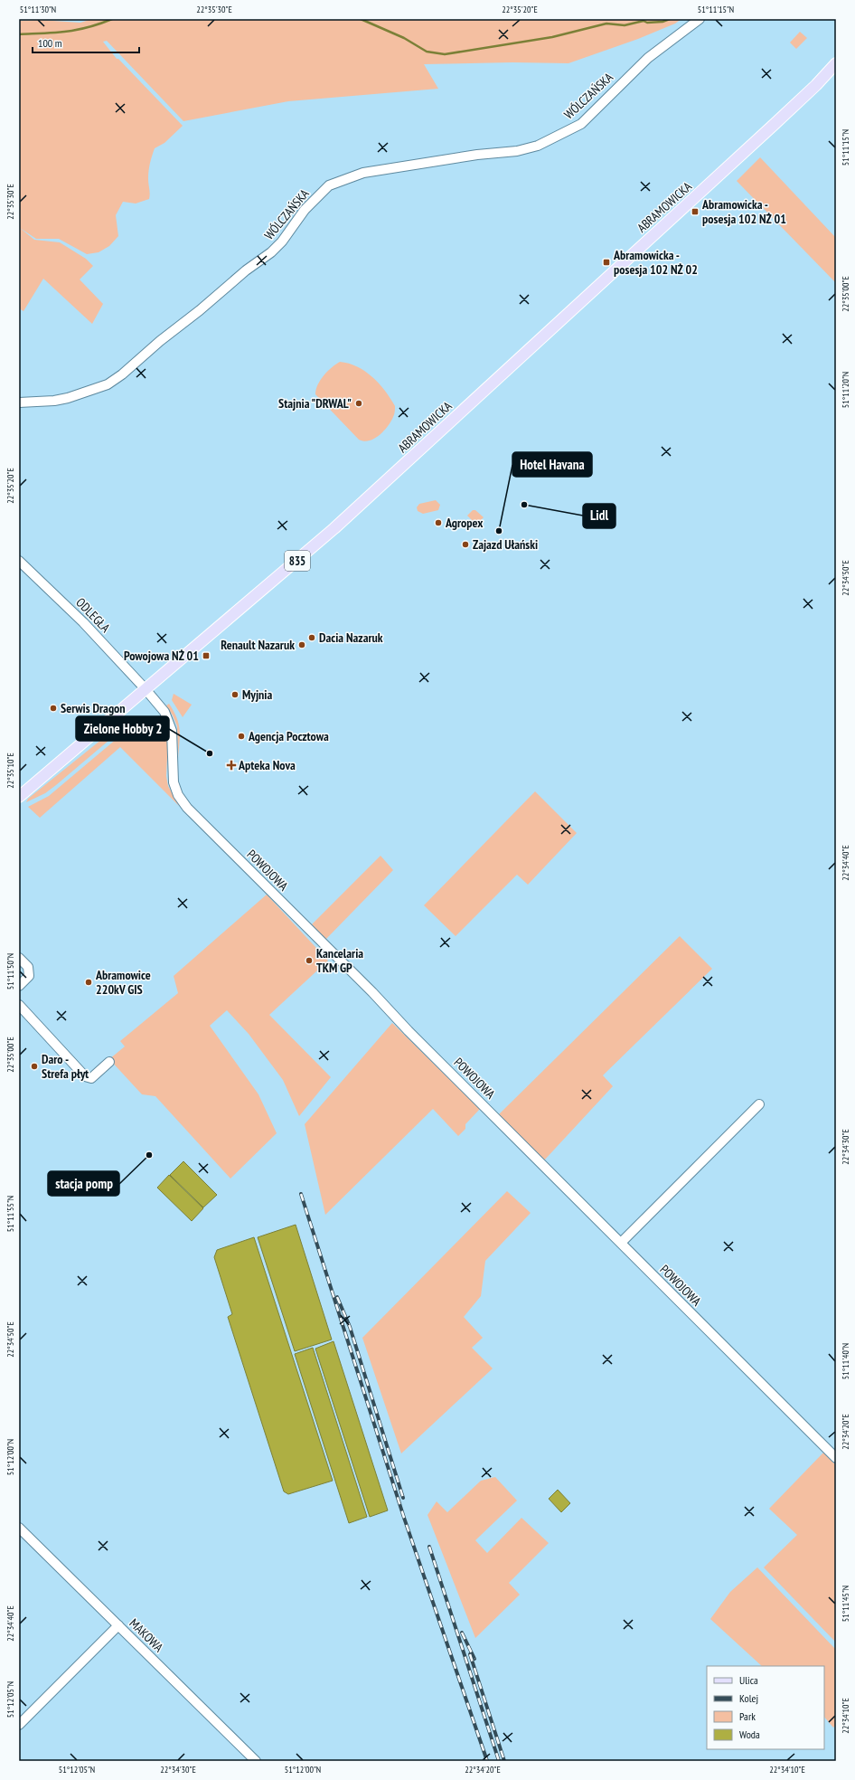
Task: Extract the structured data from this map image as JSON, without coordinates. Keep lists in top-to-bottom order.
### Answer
{
  "streets": {
    "main road": ["ABRAMOWICKA", "835"],
    "street": [
      "WÓLCZAŃSKA",
      "ODLEGŁA",
      "POWOJOWA",
      "MAKOWA"
    ]
  },
  "crossings": [
    ["ABRAMOWICKA", "ODLEGŁA"],
    ["ABRAMOWICKA", "POWOJOWA"],
    ["ODLEGŁA", "POWOJOWA"]
  ],
  "places": {
    "transit": ["Abramowicka - posesja 102 NŻ 01", "Abramowicka - posesja 102 NŻ 02", "Powojowa NŻ 01"],
    "other": [
      "Stajnia \"DRWAL\"",
      "Lidl",
      "Agropex",
      "Hotel Havana",
      "Zajazd Ułański",
      "Dacia Nazaruk",
      "Renault Nazaruk",
      "Myjnia",
      "Serwis Dragon",
      "Agencja Pocztowa",
      "Zielone Hobby 2",
      "Kancelaria TKM GP",
      "Abramowice 220kV GIS",
      "Daro - Strefa płyt",
      "stacja pomp"
    ],
    "health": ["Apteka Nova"]
  },
  "legend": [
    "Ulica",
    "Kolej",
    "Park",
    "Woda"
  ],
  "scale_bar": "100 m",
  "coordinates": [
    "51°11'30\"N",
    "22°35'30\"E",
    "22°35'20\"E",
    "51°11'15\"N",
    "22°35'00\"E",
    "51°11'20\"N",
    "22°34'50\"E",
    "22°35'10\"E",
    "22°34'40\"E",
    "51°11'50\"N",
    "22°34'30\"E",
    "51°11'55\"N",
    "51°11'40\"N",
    "22°34'20\"E",
    "51°12'00\"N",
    "51°11'45\"N",
    "51°12'05\"N",
    "22°34'10\"E"
  ]
}
